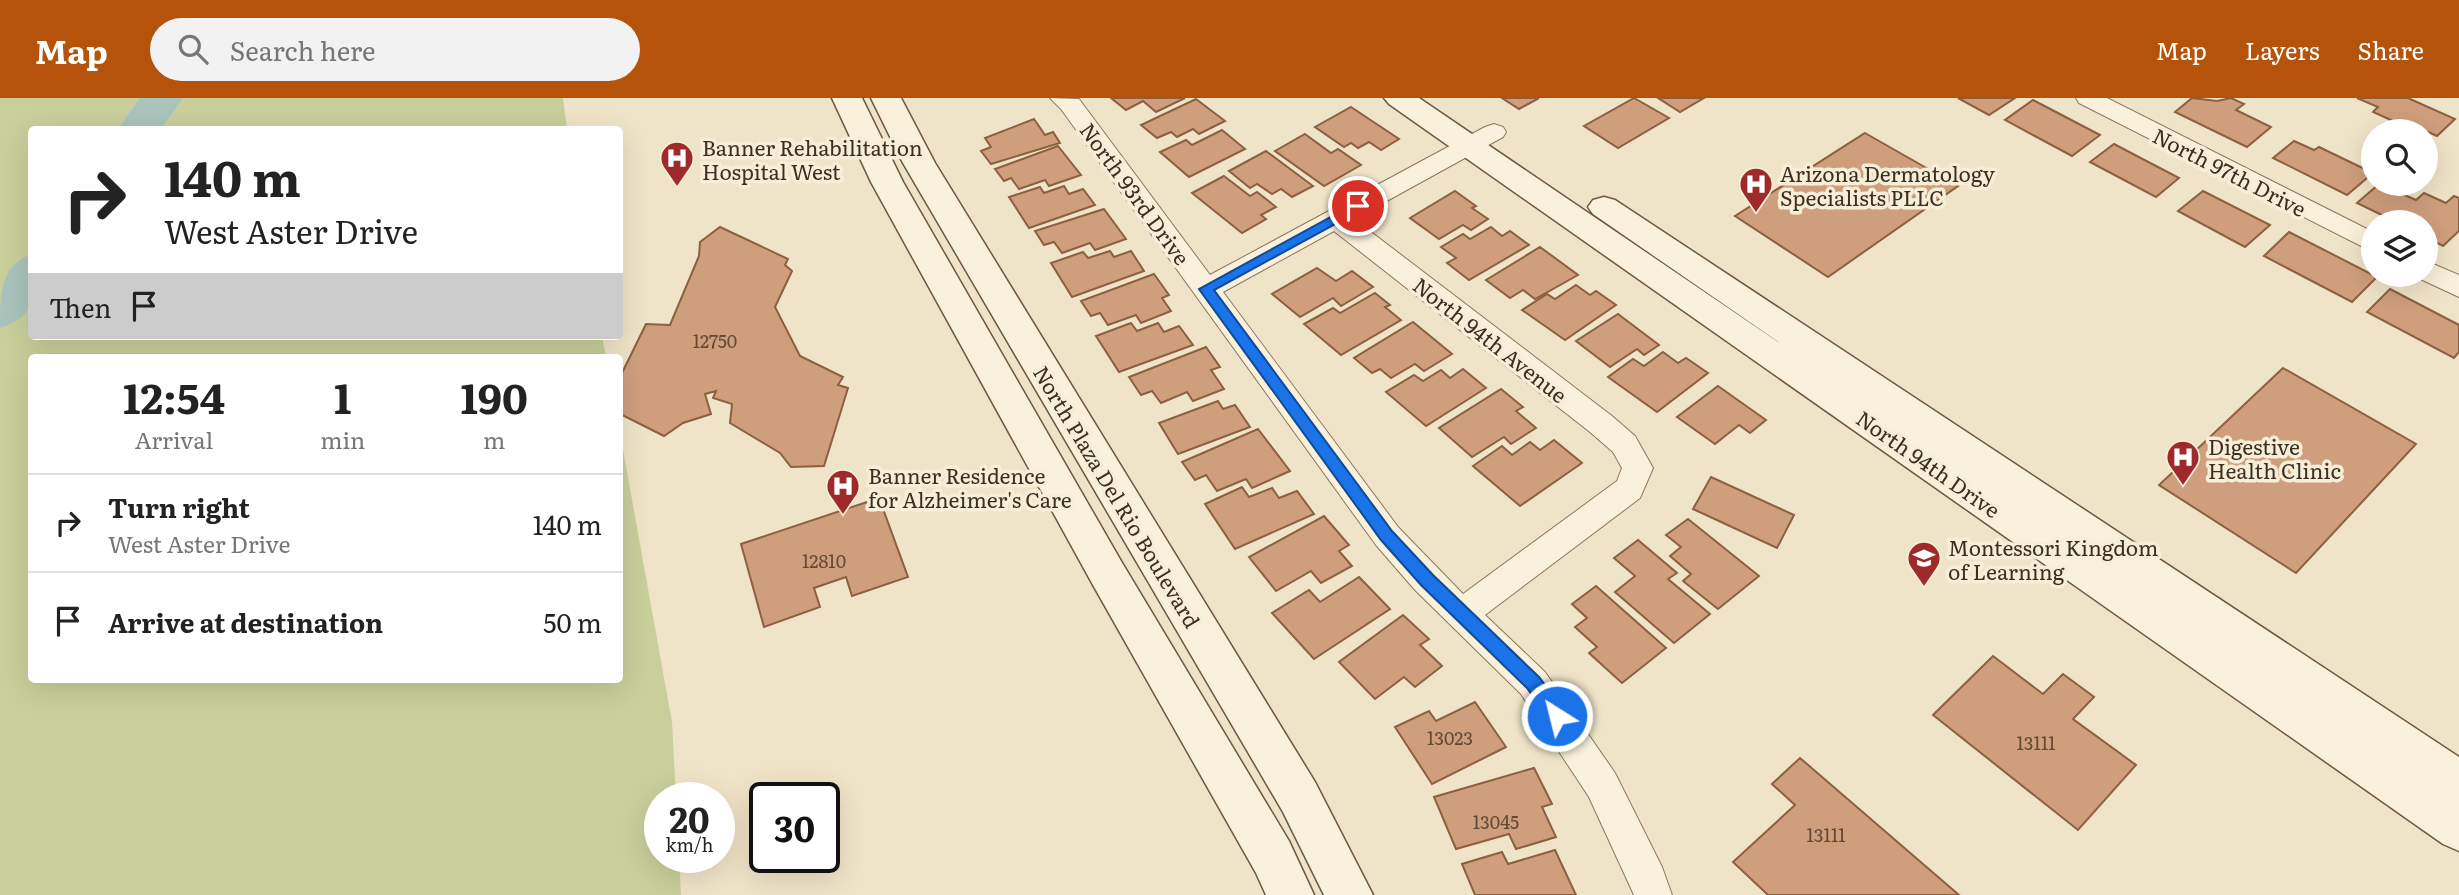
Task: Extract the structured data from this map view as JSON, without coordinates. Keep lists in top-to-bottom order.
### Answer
{
  "streets": {
    "street": [
      "North 97th Drive",
      "North 93rd Drive",
      "North 94th Avenue",
      "North 94th Drive",
      "North Plaza Del Rio Boulevard"
    ]
  },
  "crossings": [
    ["North 93rd Drive", "North 94th Avenue"]
  ],
  "places": {
    "hospital": [
      "Banner Rehabilitation Hospital West",
      "Arizona Dermatology Specialists PLLC",
      "Digestive Health Clinic",
      "Banner Residence for Alzheimer's Care"
    ],
    "school or university": ["Montessori Kingdom of Learning"]
  },
  "house_numbers": [
    "12750",
    "12810",
    "13023",
    "13111",
    "13045",
    "13111"
  ],
  "page": {
    "header": "Map",
    "search": "Search here",
    "nav": ["Map", "Layers", "Share"],
    "turn": ["140 m", "West Aster Drive"],
    "then": "Then",
    "eta": [
      "12:54",
      "Arrival",
      "1",
      "min",
      "190",
      "m"
    ],
    "list": [
      {
        "name": "Turn right",
        "note": "West Aster Drive",
        "value": "140 m"
      },
      {
        "name": "Arrive at destination",
        "value": "50 m"
      }
    ],
    "speed": "20 km/h",
    "limit": "30"
  }
}
